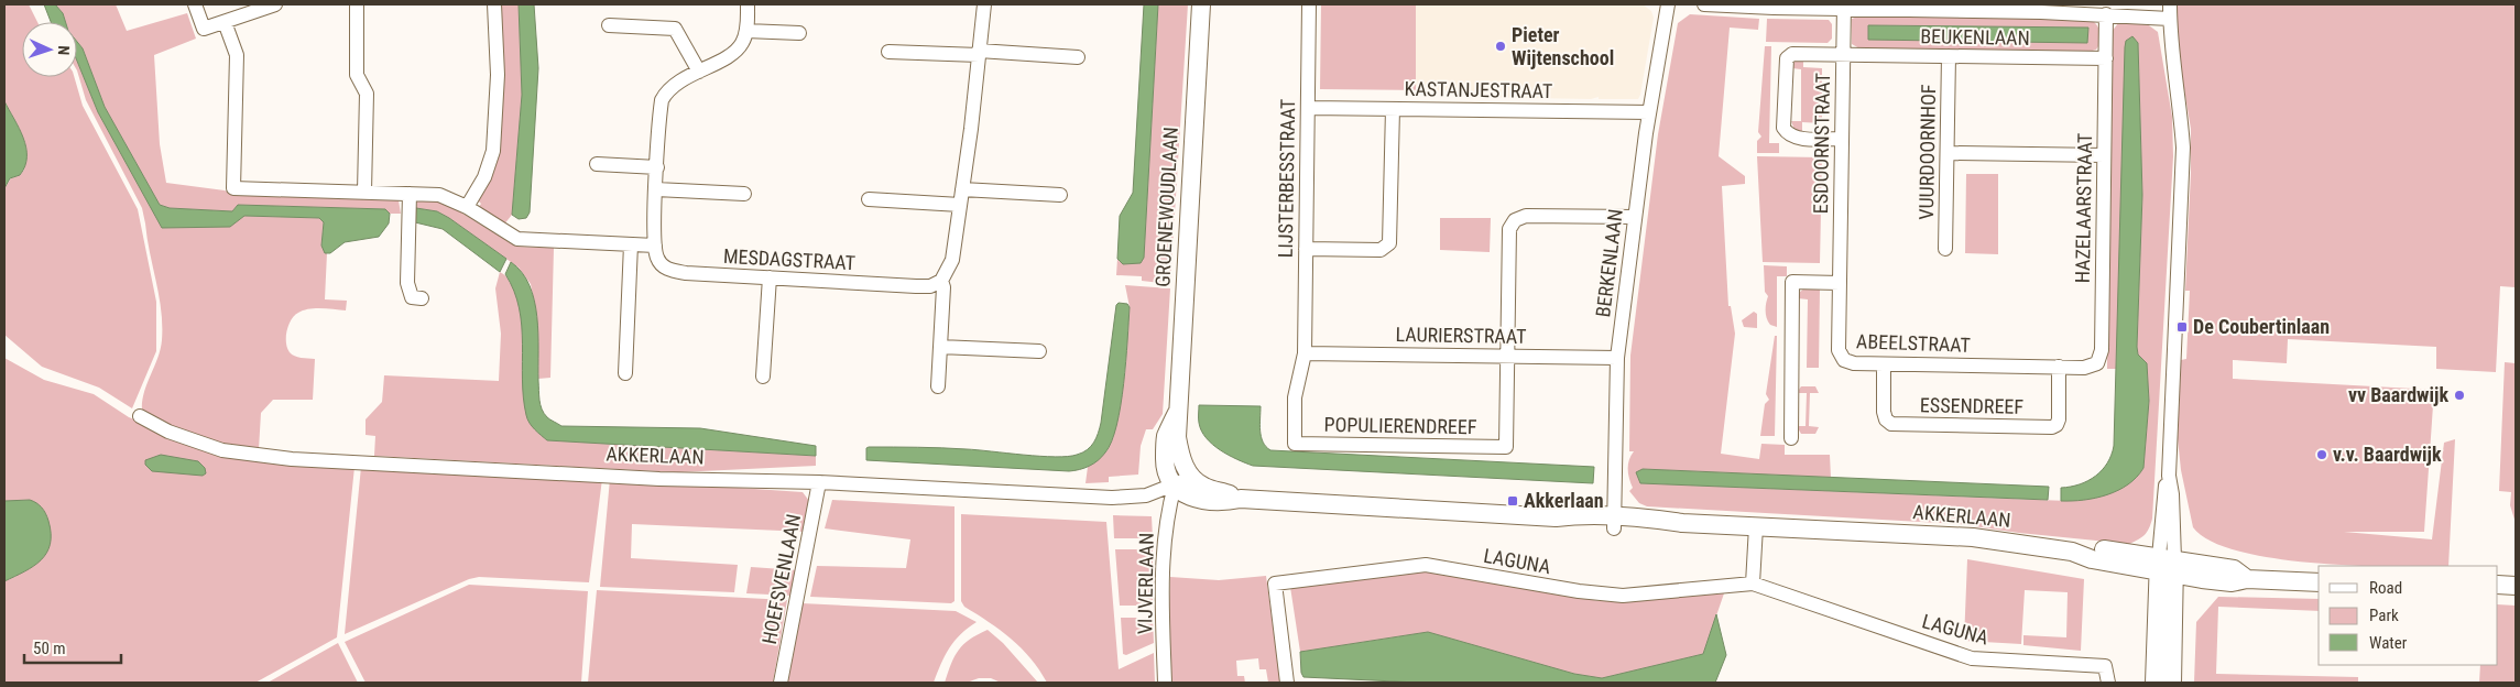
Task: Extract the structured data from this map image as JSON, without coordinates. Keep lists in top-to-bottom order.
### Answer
{
  "streets": {
    "street": [
      "BEUKENLAAN",
      "KASTANJESTRAAT",
      "ESDOORNSTRAAT",
      "VUURDOORNHOF",
      "LIJSTERBESSTRAAT",
      "GROENEWOUDLAAN",
      "HAZELAARSTRAAT",
      "MESDAGSTRAAT",
      "BERKENLAAN",
      "LAURIERSTRAAT",
      "ABEELSTRAAT",
      "ESSENDREEF",
      "POPULIERENDREEF",
      "AKKERLAAN",
      "LAGUNA",
      "HOEFSVENLAAN",
      "VIJVERLAAN"
    ]
  },
  "crossings": [
    ["BEUKENLAAN", "ESDOORNSTRAAT"],
    ["BEUKENLAAN", "VUURDOORNHOF"],
    ["BEUKENLAAN", "HAZELAARSTRAAT"],
    ["KASTANJESTRAAT", "LIJSTERBESSTRAAT"],
    ["KASTANJESTRAAT", "BERKENLAAN"],
    ["ESDOORNSTRAAT", "ABEELSTRAAT"],
    ["LIJSTERBESSTRAAT", "LAURIERSTRAAT"],
    ["LIJSTERBESSTRAAT", "POPULIERENDREEF"],
    ["GROENEWOUDLAAN", "AKKERLAAN"],
    ["GROENEWOUDLAAN", "VIJVERLAAN"],
    ["HAZELAARSTRAAT", "ABEELSTRAAT"],
    ["HAZELAARSTRAAT", "ESSENDREEF"],
    ["BERKENLAAN", "LAURIERSTRAAT"],
    ["BERKENLAAN", "AKKERLAAN"],
    ["LAURIERSTRAAT", "POPULIERENDREEF"],
    ["ABEELSTRAAT", "ESSENDREEF"],
    ["AKKERLAAN", "HOEFSVENLAAN"],
    ["AKKERLAAN", "VIJVERLAAN"]
  ],
  "places": {
    "other": ["Pieter Wijtenschool", "vv Baardwijk", "v.v. Baardwijk"],
    "transit": ["De Coubertinlaan", "Akkerlaan"]
  },
  "legend": ["Road", "Park", "Water"],
  "scale_bar": "50 m",
  "north": "right"
}
